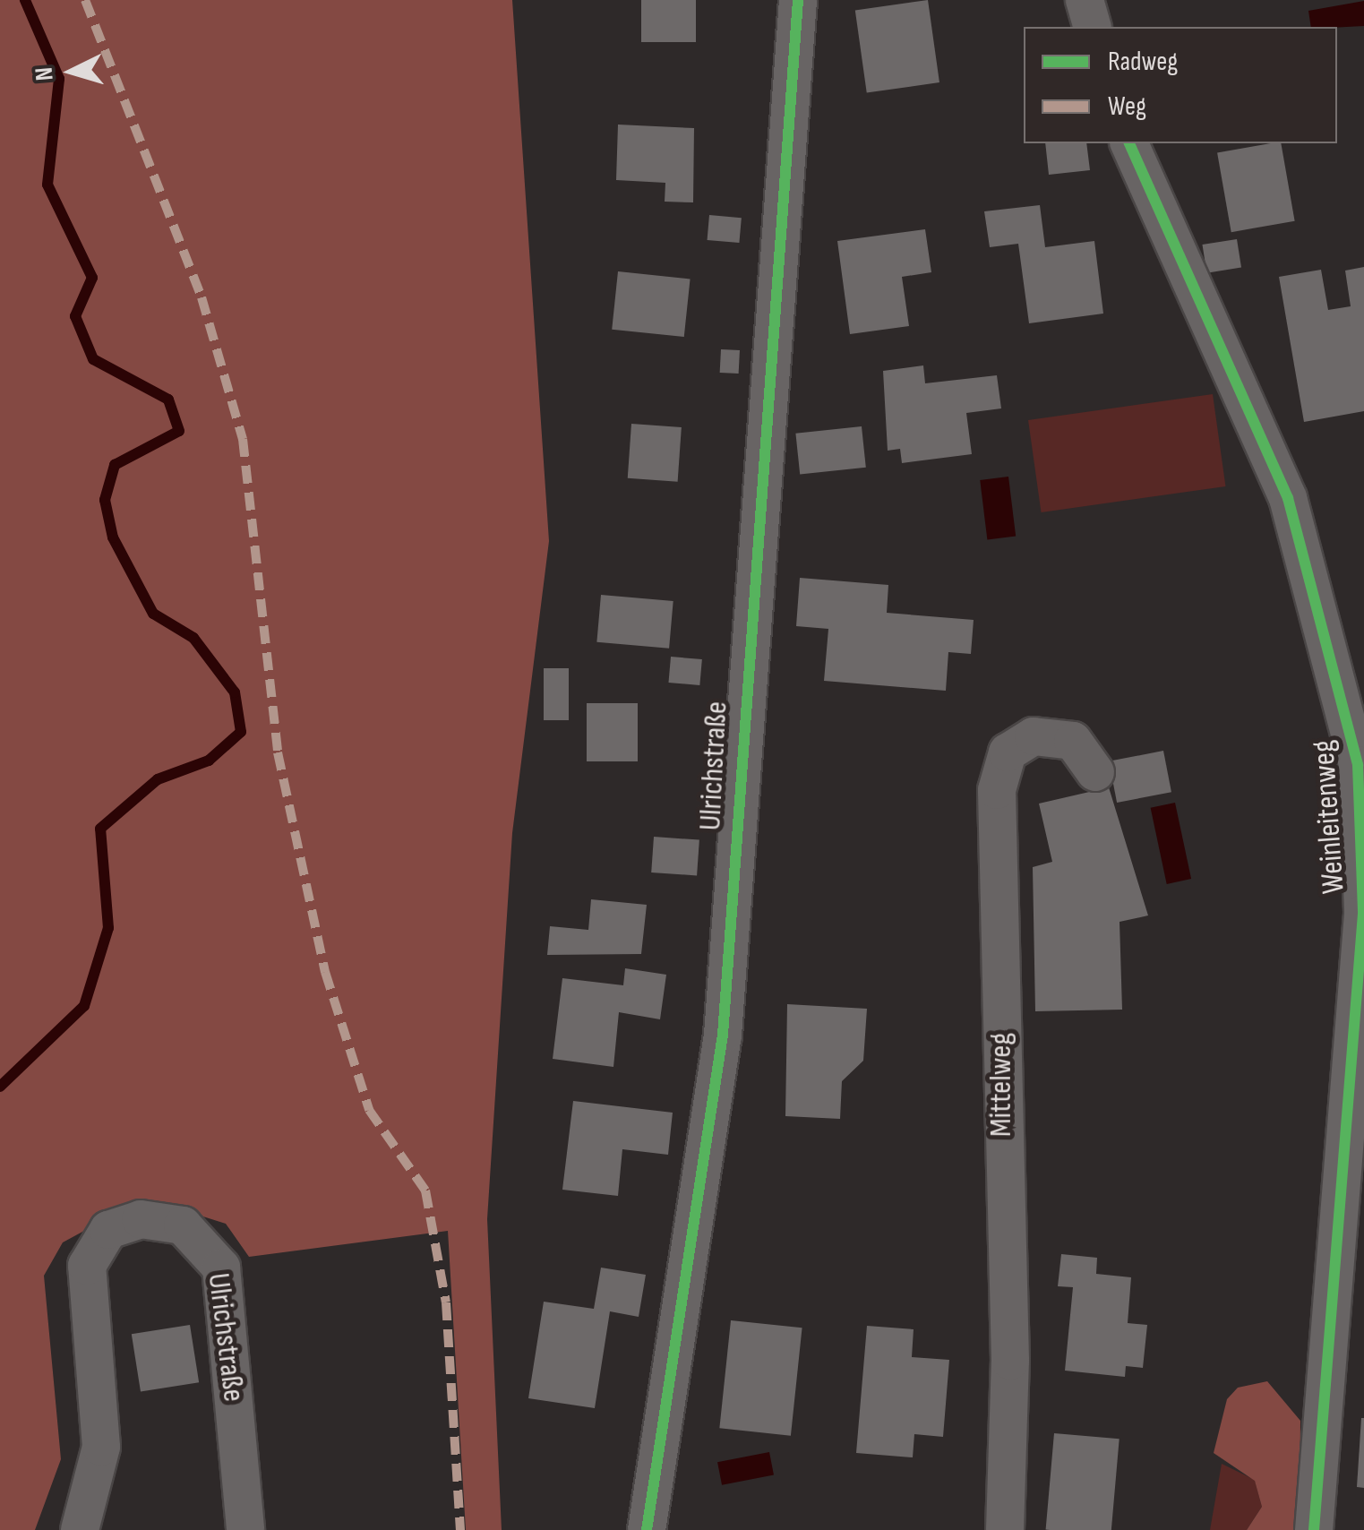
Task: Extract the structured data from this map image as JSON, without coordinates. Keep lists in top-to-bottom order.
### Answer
{
  "streets": {
    "street": ["Ulrichstraße", "Weinleitenweg", "Mittelweg"]
  },
  "legend": ["Radweg", "Weg"],
  "north": "left"
}
